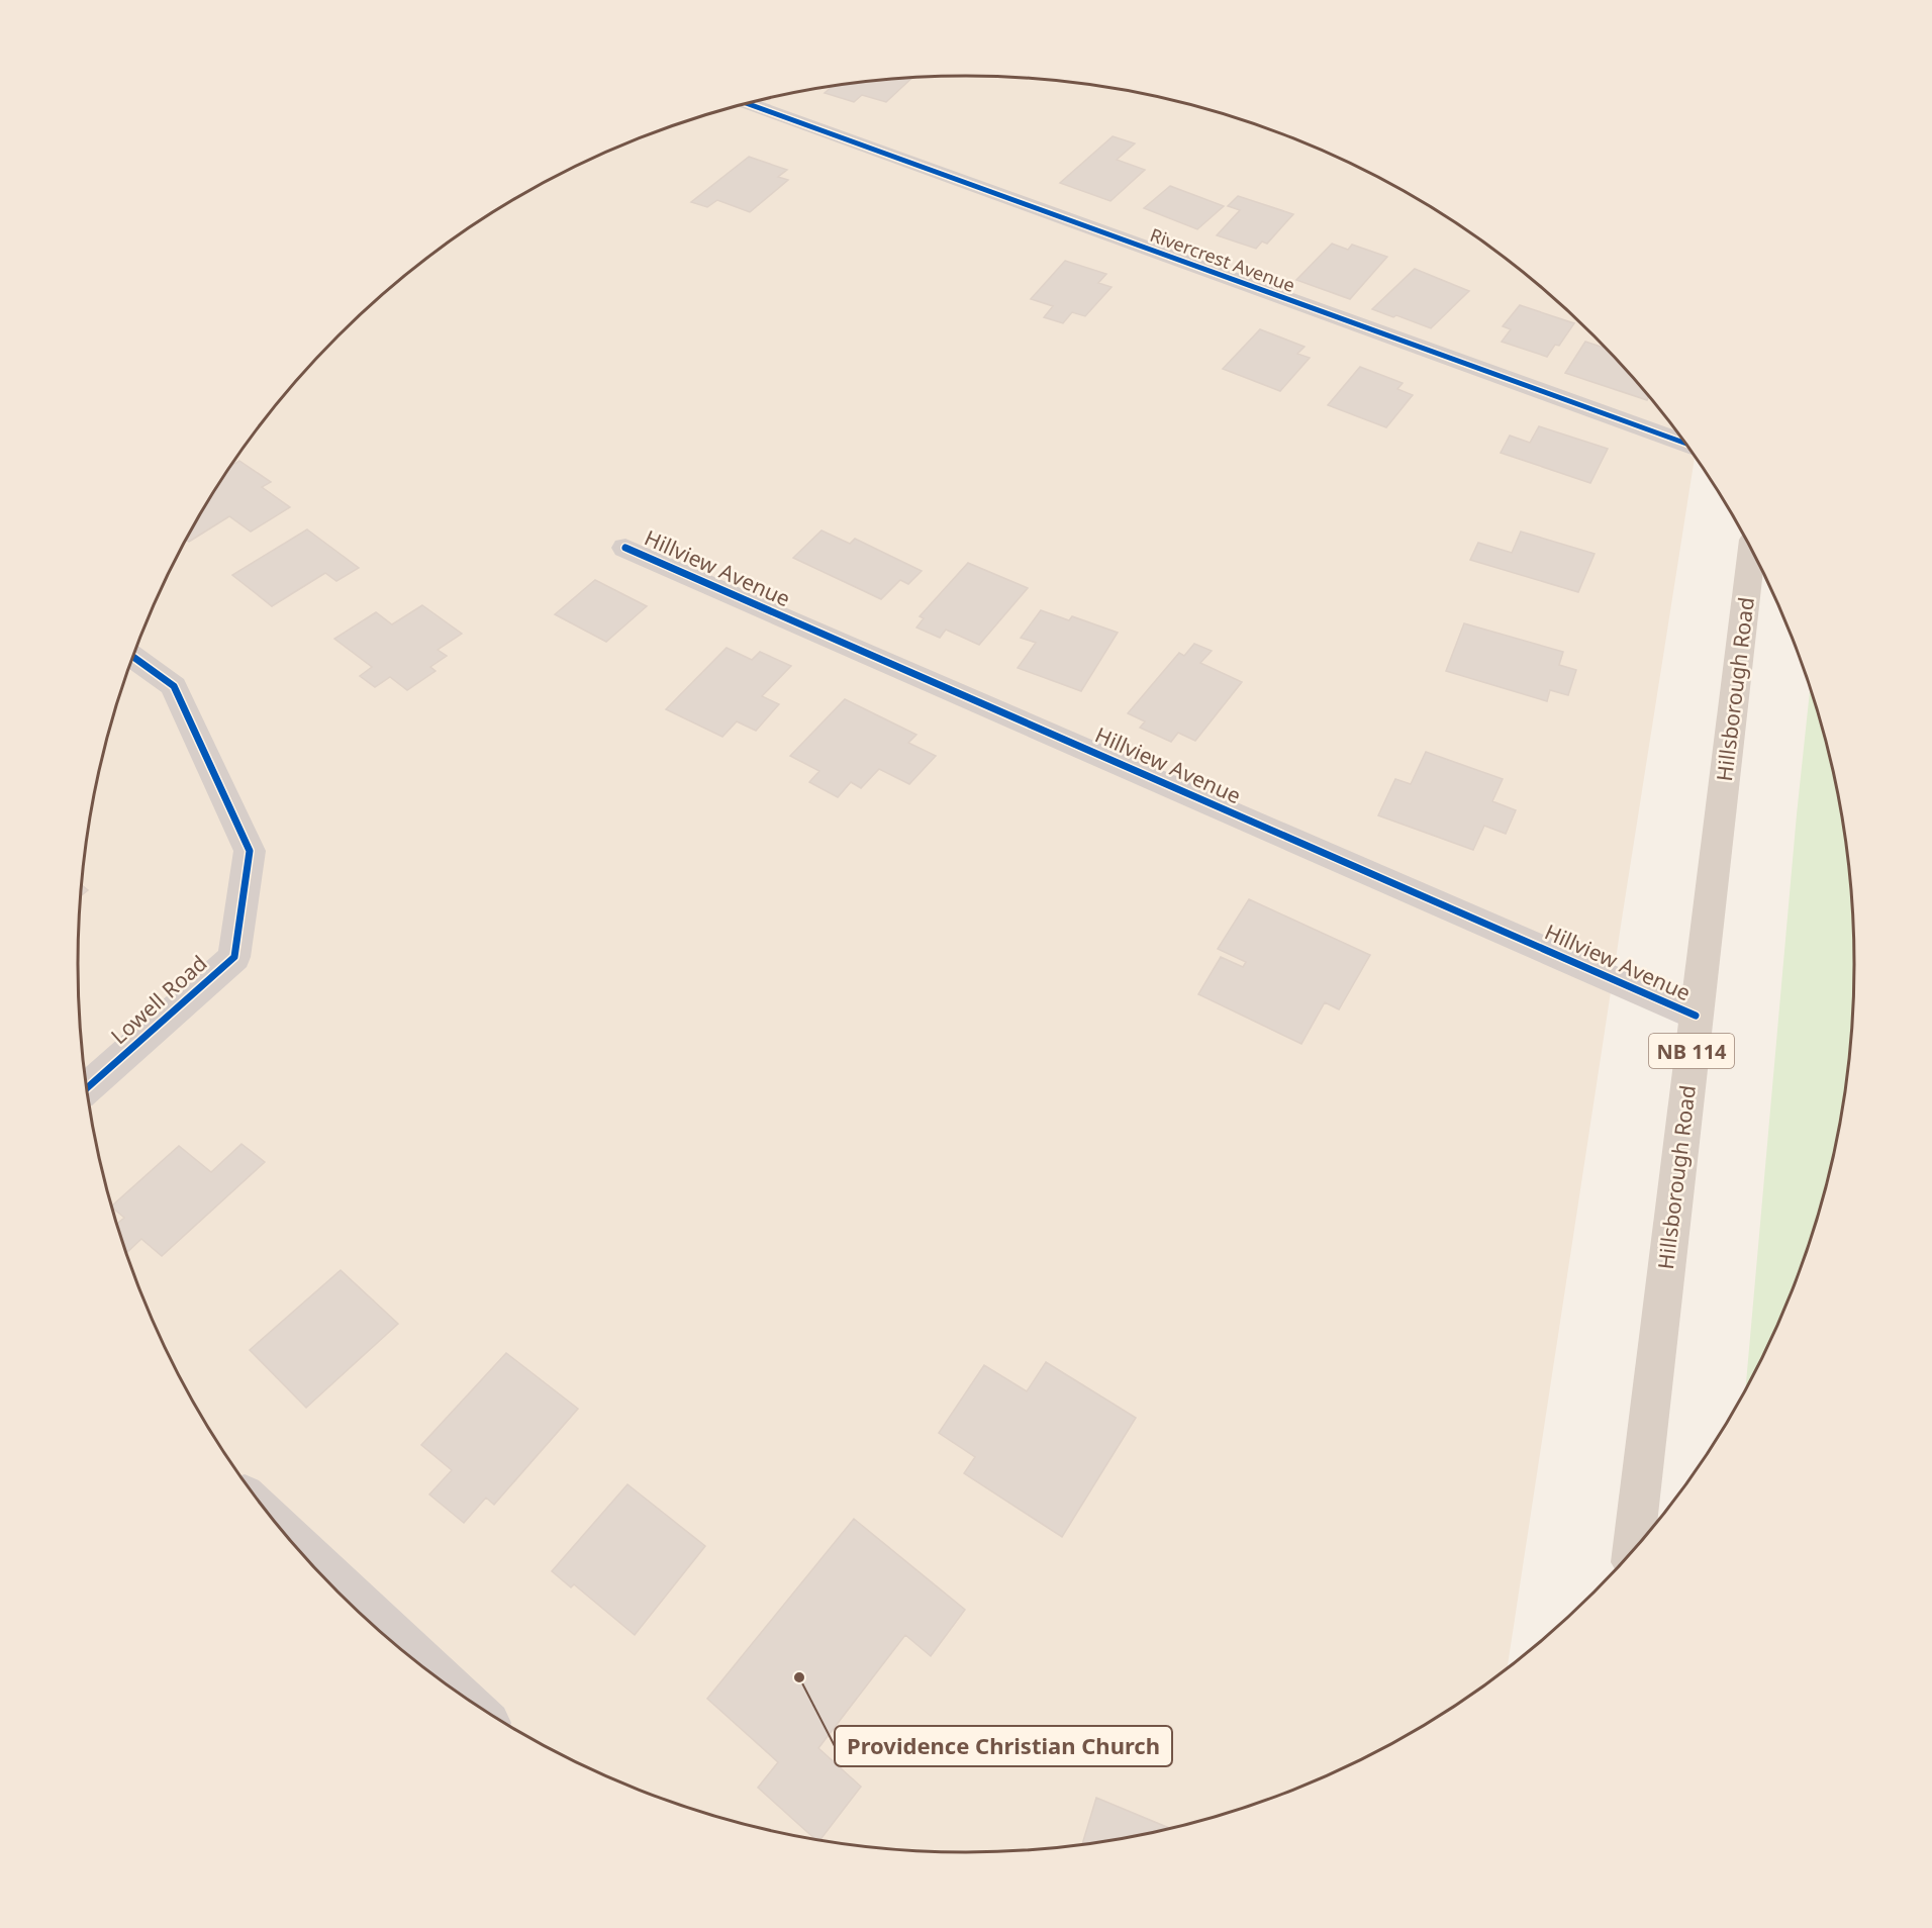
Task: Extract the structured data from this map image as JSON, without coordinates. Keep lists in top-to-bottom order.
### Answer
{
  "streets": {
    "main road": ["Hillsborough Road", "NB 114"],
    "street": ["Rivercrest Avenue", "Hillview Avenue", "Lowell Road"]
  },
  "crossings": [
    ["Hillview Avenue", "Hillsborough Road"]
  ],
  "places": ["Providence Christian Church"]
}
